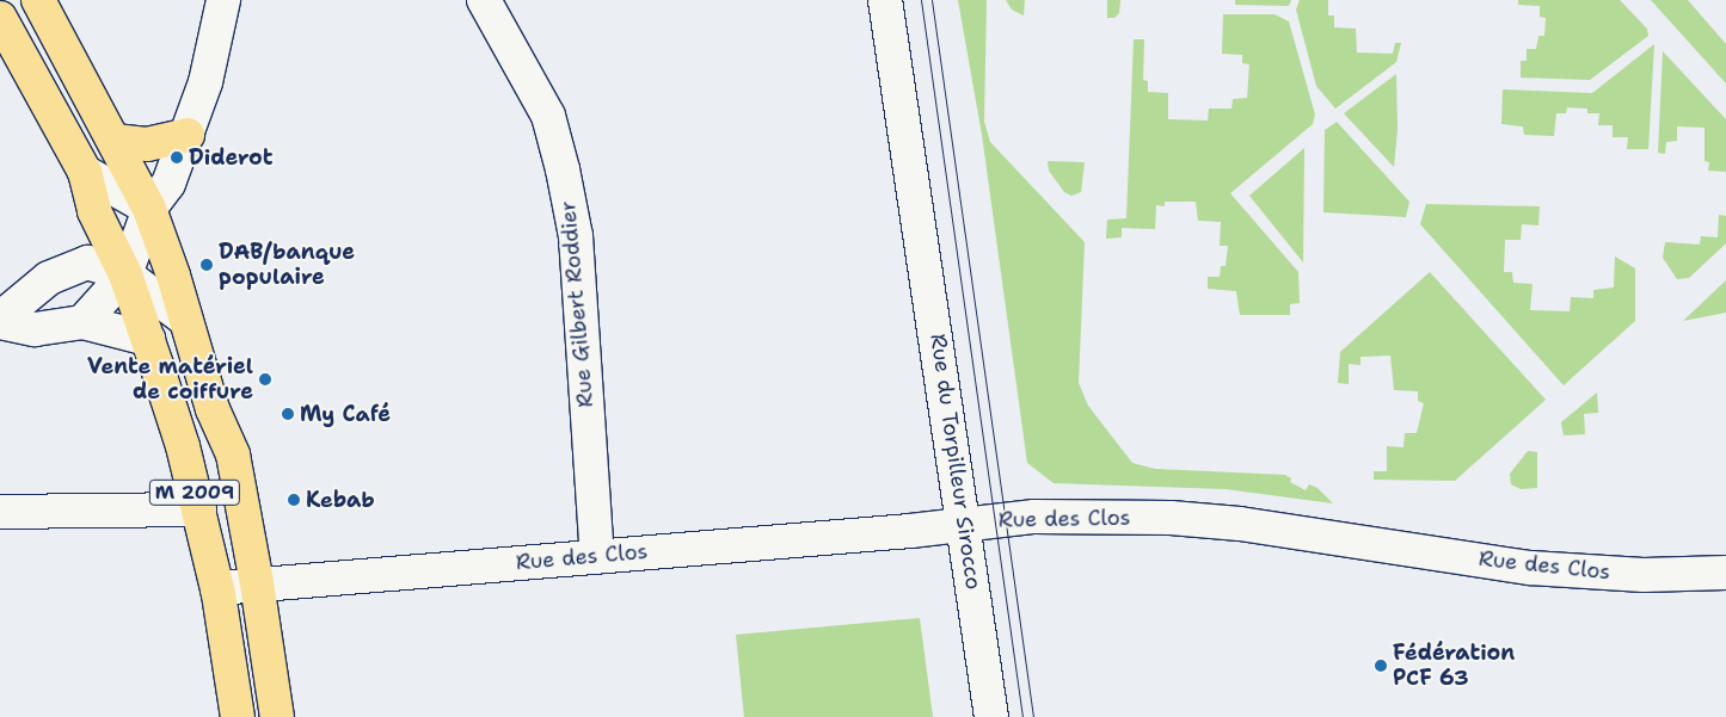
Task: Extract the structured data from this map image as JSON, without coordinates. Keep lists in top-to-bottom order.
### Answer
{
  "streets": {
    "main road": ["M 2009"],
    "street": ["Rue Gilbert Roddier", "Rue du Torpilleur Sirocco", "Rue des Clos"]
  },
  "crossings": [
    ["Rue Gilbert Roddier", "Rue des Clos"],
    ["Rue du Torpilleur Sirocco", "Rue des Clos"],
    ["M 2009", "Rue des Clos"]
  ],
  "places": [
    "Diderot",
    "DAB/banque populaire",
    "Vente matériel de coiffure",
    "My Café",
    "Kebab",
    "Fédération PCF 63"
  ]
}
